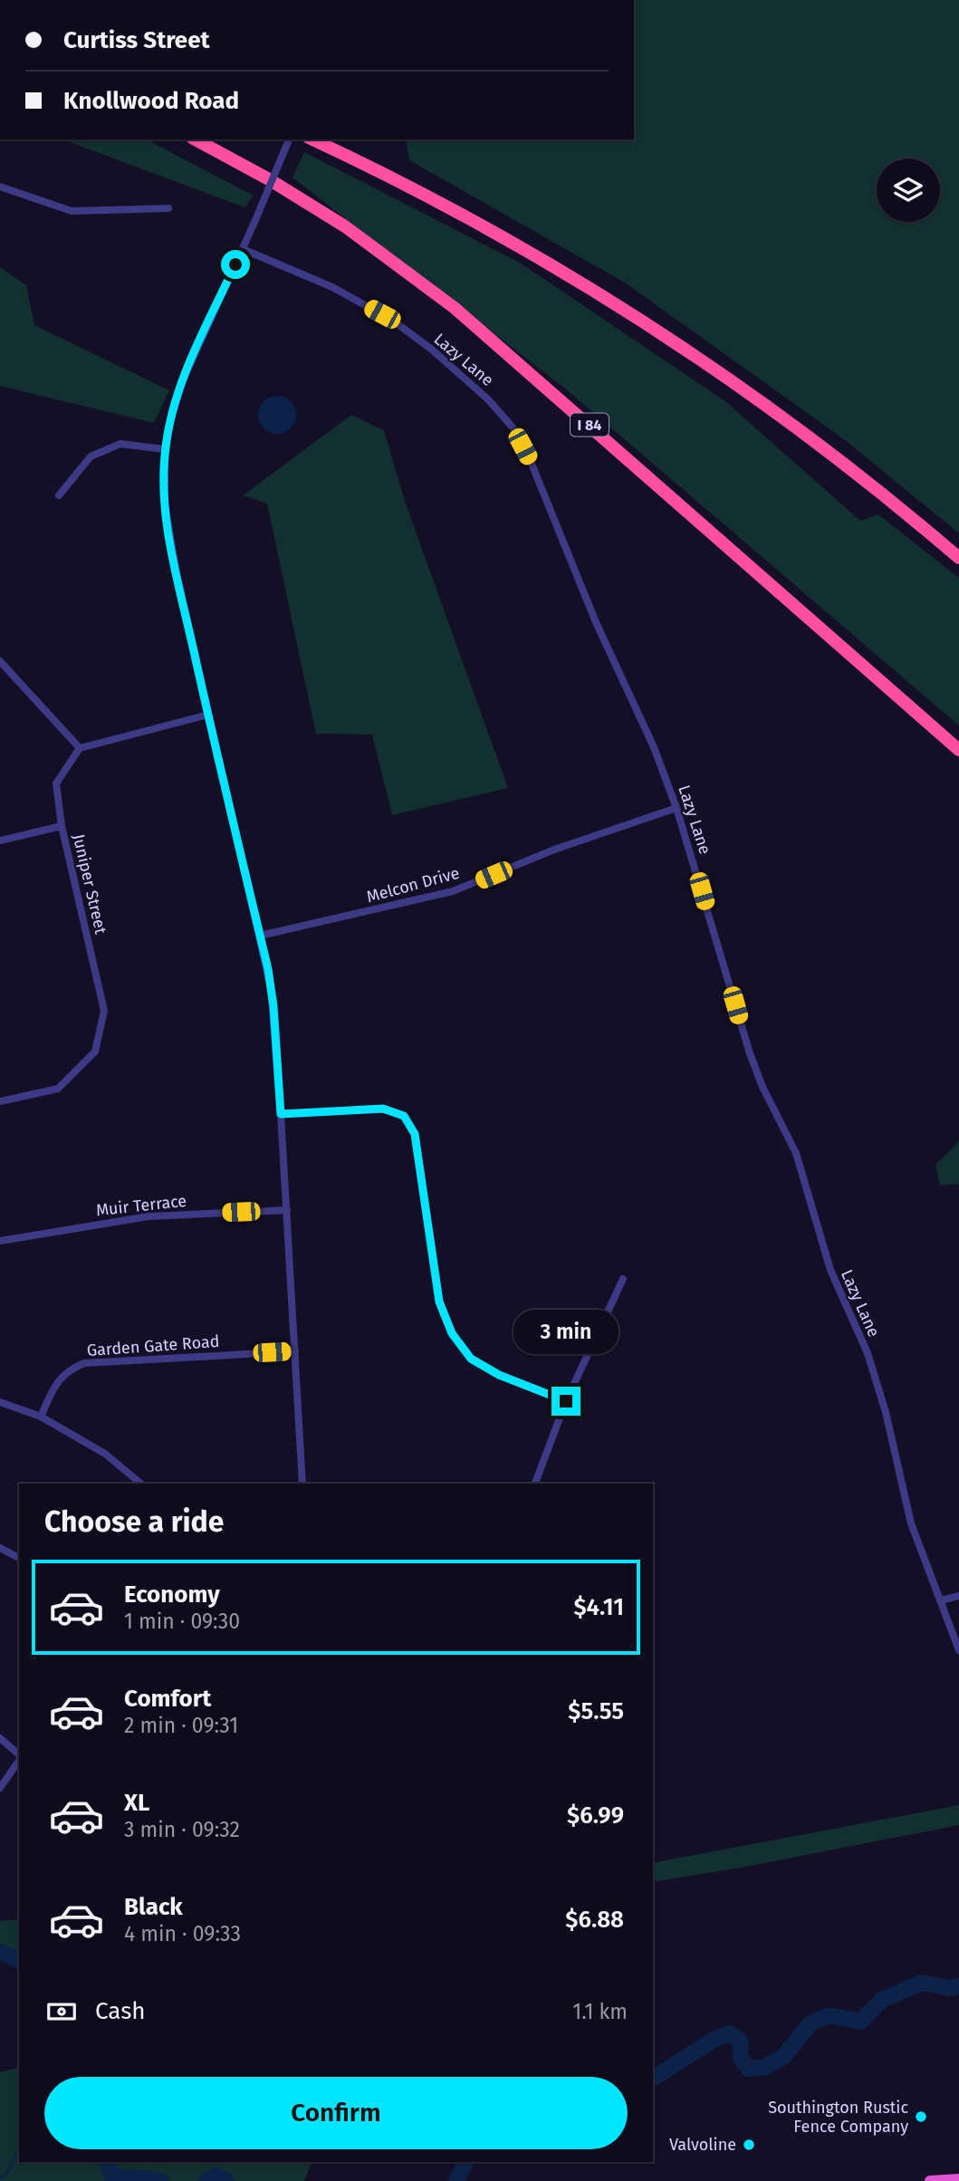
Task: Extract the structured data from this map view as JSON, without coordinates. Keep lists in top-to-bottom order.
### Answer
{
  "streets": {
    "highway": ["I 84"],
    "street": [
      "Lazy Lane",
      "Juniper Street",
      "Melcon Drive",
      "Muir Terrace",
      "Garden Gate Road"
    ]
  },
  "crossings": [
    ["Lazy Lane", "Melcon Drive"]
  ],
  "places": ["Southington Rustic Fence Company", "Valvoline"],
  "page": {
    "banner": ["Curtiss Street", "Knollwood Road"],
    "bubble": "3 min",
    "heading": "Choose a ride",
    "list": [
      {
        "name": "Economy",
        "note": "1 min · 09:30",
        "value": "$4.11"
      },
      {
        "name": "Comfort",
        "note": "2 min · 09:31",
        "value": "$5.55"
      },
      {
        "name": "XL",
        "note": "3 min · 09:32",
        "value": "$6.99"
      },
      {
        "name": "Black",
        "note": "4 min · 09:33",
        "value": "$6.88"
      }
    ],
    "pay": ["Cash", "1.1 km"],
    "buttons": "Confirm"
  }
}
